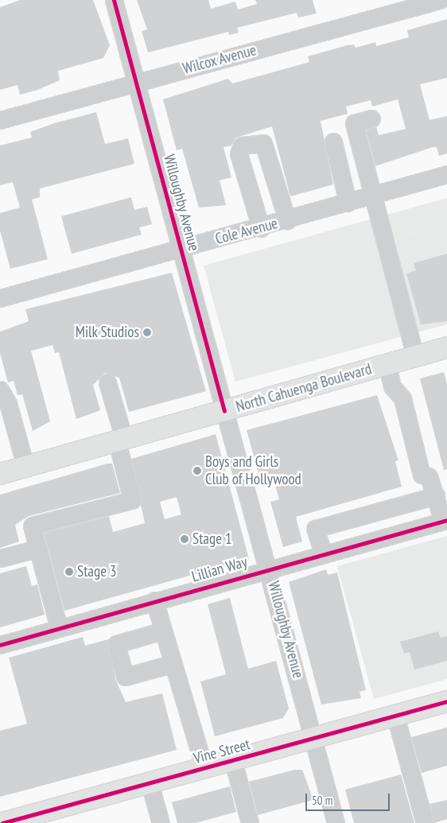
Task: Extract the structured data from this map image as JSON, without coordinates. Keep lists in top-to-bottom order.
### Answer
{
  "streets": {
    "main road": ["North Cahuenga Boulevard", "Vine Street"],
    "street": [
      "Wilcox Avenue",
      "Willoughby Avenue",
      "Cole Avenue",
      "Lillian Way"
    ]
  },
  "crossings": [
    ["Wilcox Avenue", "Willoughby Avenue"],
    ["Willoughby Avenue", "Cole Avenue"],
    ["Willoughby Avenue", "North Cahuenga Boulevard"],
    ["Willoughby Avenue", "Lillian Way"],
    ["Willoughby Avenue", "Vine Street"]
  ],
  "places": [
    "Milk Studios",
    "Boys and Girls Club of Hollywood",
    "Stage 1",
    "Stage 3"
  ],
  "scale_bar": "50 m"
}
